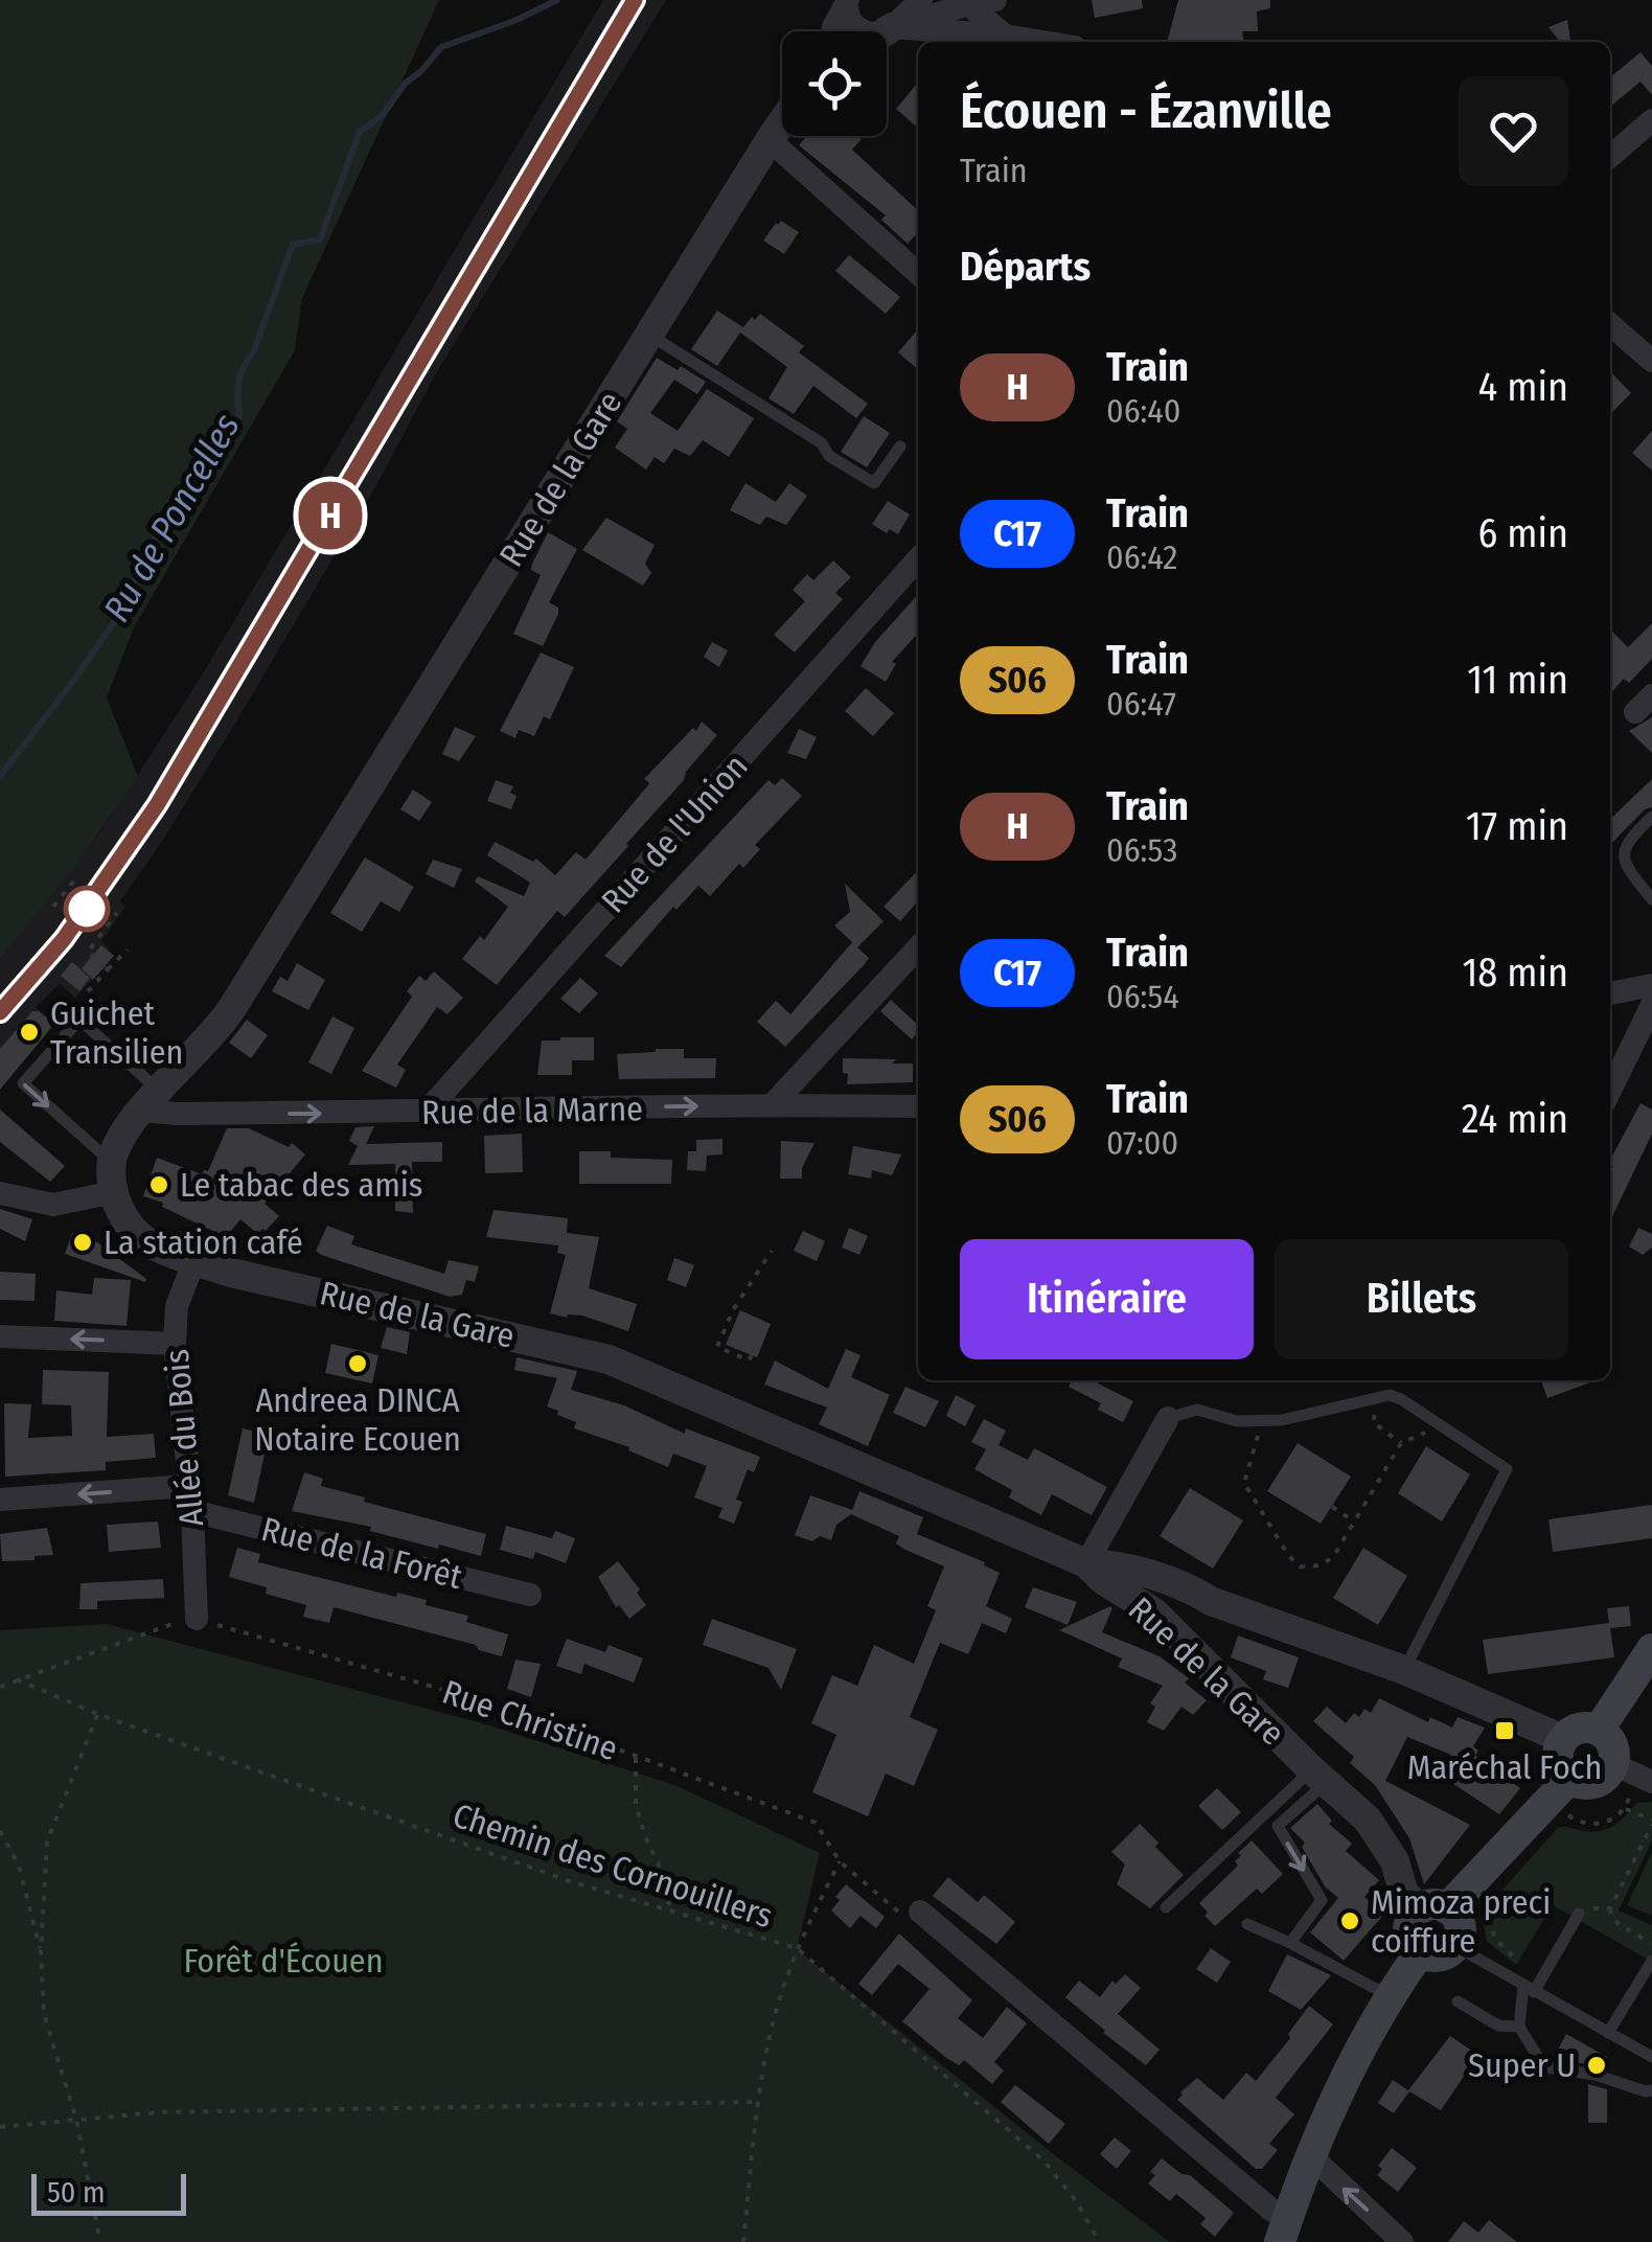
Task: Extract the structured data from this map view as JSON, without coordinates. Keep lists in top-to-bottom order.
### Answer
{
  "streets": {
    "street": [
      "Rue de la Gare",
      "Rue de l'Union",
      "Rue de la Marne",
      "Allée du Bois",
      "Rue de la Forêt"
    ],
    "path": ["Rue Christine", "Chemin des Cornouillers"]
  },
  "crossings": [
    ["Rue de la Gare", "Rue de la Marne"],
    ["Rue de la Gare", "Allée du Bois"],
    ["Rue de l'Union", "Rue de la Marne"],
    ["Allée du Bois", "Rue de la Forêt"],
    ["Allée du Bois", "Rue Christine"]
  ],
  "one_way": ["Rue de la Marne"],
  "water": ["Ru de Poncelles"],
  "parks": ["Forêt d'Écouen"],
  "places": {
    "other": [
      "Guichet Transilien",
      "Le tabac des amis",
      "La station café",
      "Andreea DINCA Notaire Ecouen",
      "Mimoza preci coiffure",
      "Super U"
    ],
    "transit": ["Maréchal Foch"]
  },
  "scale_bar": "50 m",
  "page": {
    "on_map": "H",
    "heading": [
      ["Écouen - Ézanville", "Train"],
      "Départs"
    ],
    "list": [
      {
        "mark": "H",
        "name": "Train",
        "note": "06:40",
        "value": "4 min"
      },
      {
        "mark": "C17",
        "name": "Train",
        "note": "06:42",
        "value": "6 min"
      },
      {
        "mark": "S06",
        "name": "Train",
        "note": "06:47",
        "value": "11 min"
      },
      {
        "mark": "H",
        "name": "Train",
        "note": "06:53",
        "value": "17 min"
      },
      {
        "mark": "C17",
        "name": "Train",
        "note": "06:54",
        "value": "18 min"
      },
      {
        "mark": "S06",
        "name": "Train",
        "note": "07:00",
        "value": "24 min"
      }
    ],
    "buttons": ["Itinéraire", "Billets"],
    "scale": "50 m"
  }
}
